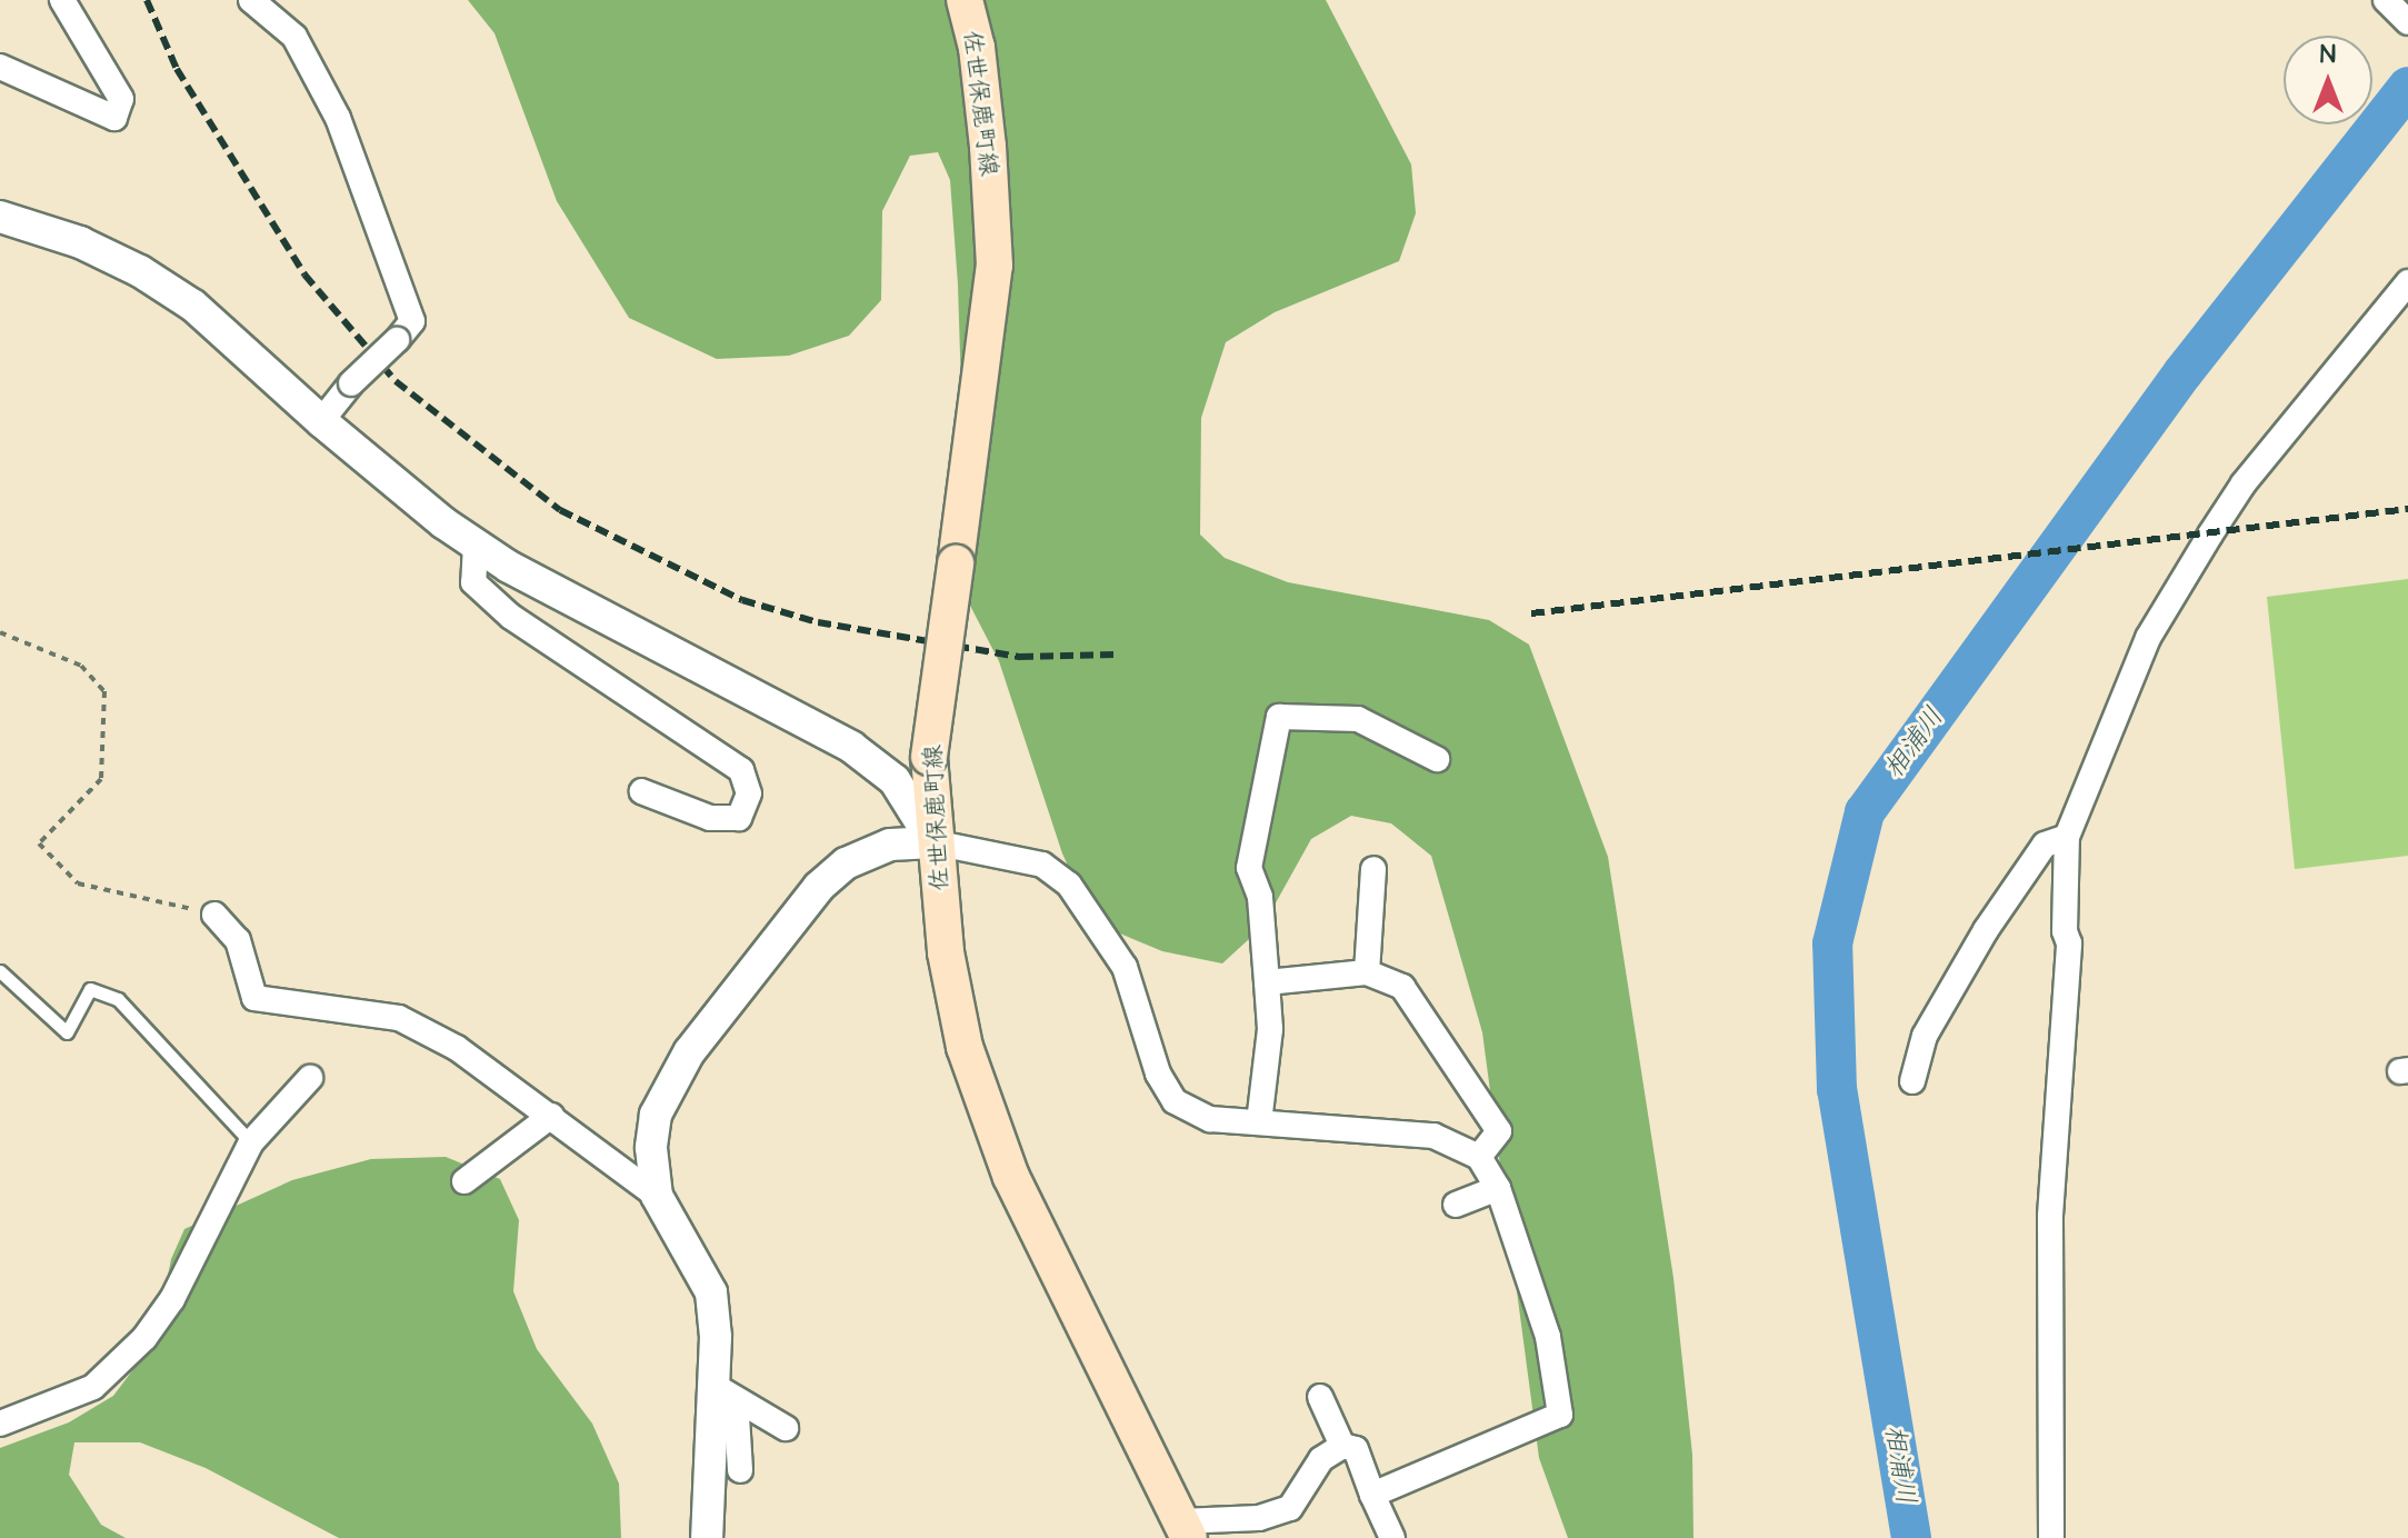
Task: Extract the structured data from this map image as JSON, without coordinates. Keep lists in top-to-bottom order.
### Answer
{
  "streets": {
    "main road": ["佐世保鹿町線"]
  },
  "water": ["相浦川"],
  "north": "top"
}
